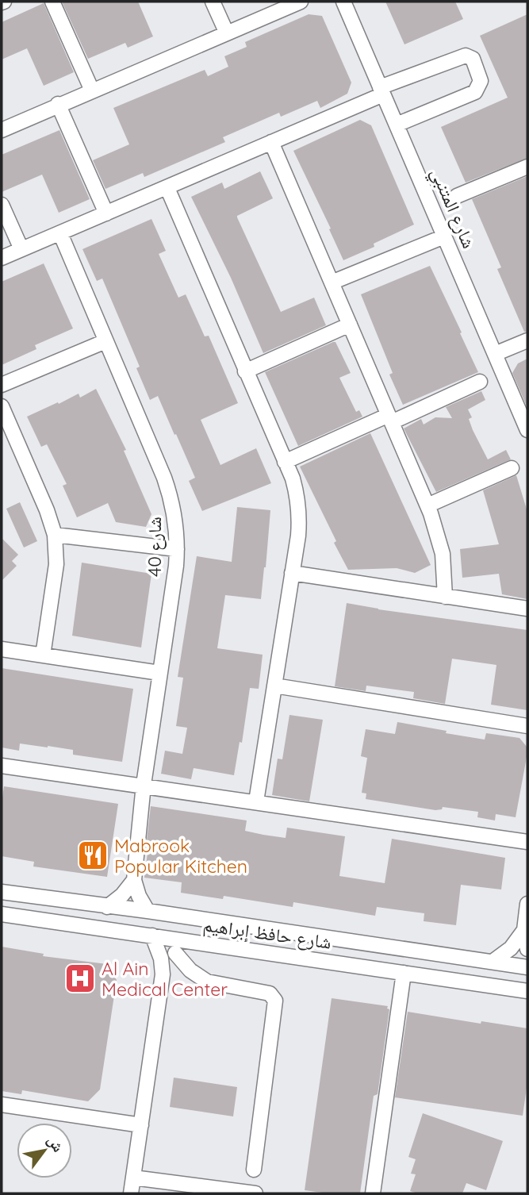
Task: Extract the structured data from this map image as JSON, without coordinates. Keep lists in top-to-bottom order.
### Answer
{
  "streets": {
    "street": ["شارع المتنبي", "شارع 40", "شارع حافظ إبراهيم"]
  },
  "crossings": [
    ["شارع 40", "شارع حافظ إبراهيم"]
  ],
  "places": {
    "restaurant": ["Mabrook Popular Kitchen"],
    "hospital": ["Al Ain Medical Center"]
  },
  "north": "top right"
}
